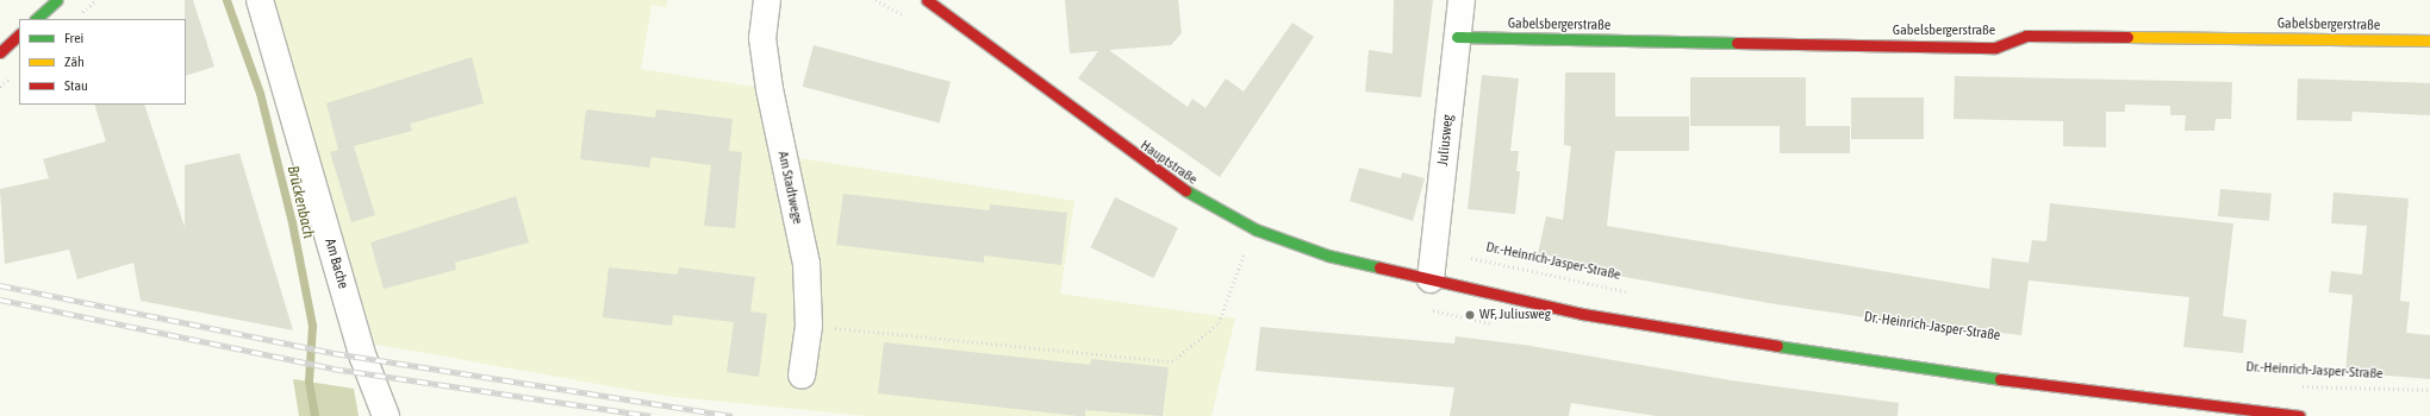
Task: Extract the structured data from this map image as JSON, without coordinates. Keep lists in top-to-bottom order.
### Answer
{
  "streets": {
    "street": [
      "Gabelsbergerstraße",
      "Juliusweg",
      "Hauptstraße",
      "Am Stadtwege",
      "Am Bache"
    ],
    "path": ["Dr.-Heinrich-Jasper-Straße"]
  },
  "crossings": [
    ["Gabelsbergerstraße", "Juliusweg"],
    ["Juliusweg", "Hauptstraße"],
    ["Juliusweg", "Dr.-Heinrich-Jasper-Straße"]
  ],
  "water": ["Brückenbach"],
  "places": ["WF, Juliusweg"],
  "legend": ["Frei", "Zäh", "Stau"]
}
